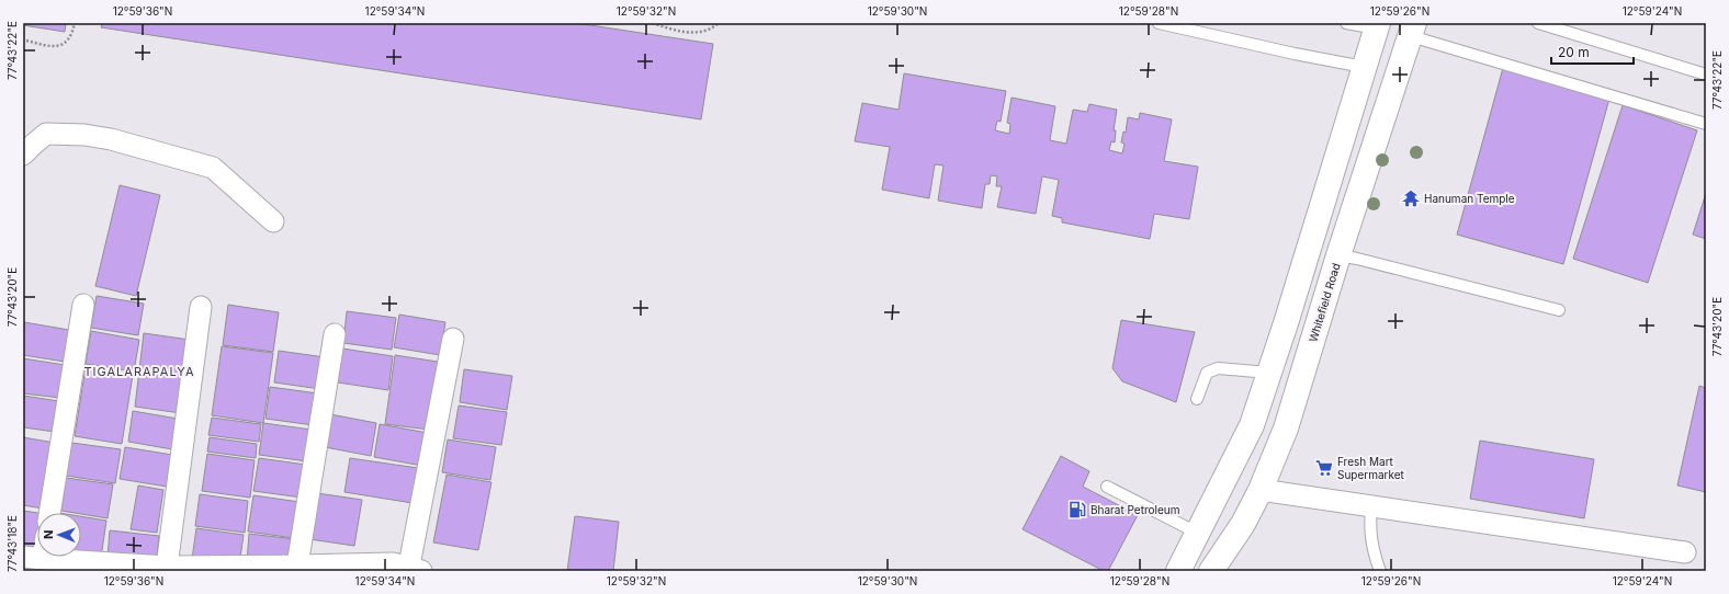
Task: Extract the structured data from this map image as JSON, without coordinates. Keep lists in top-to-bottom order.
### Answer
{
  "streets": {
    "main road": ["Whitefield Road"]
  },
  "districts": ["TIGALARAPALYA"],
  "places": {
    "temple": ["Hanuman Temple"],
    "supermarket": ["Fresh Mart Supermarket"],
    "fuel station": ["Bharat Petroleum"]
  },
  "scale_bar": "20 m",
  "north": "left",
  "coordinates": [
    "12°59'36\"N",
    "12°59'34\"N",
    "12°59'32\"N",
    "12°59'30\"N",
    "12°59'28\"N",
    "12°59'26\"N",
    "12°59'24\"N",
    "77°43'22\"E",
    "77°43'20\"E",
    "77°43'18\"E"
  ]
}
